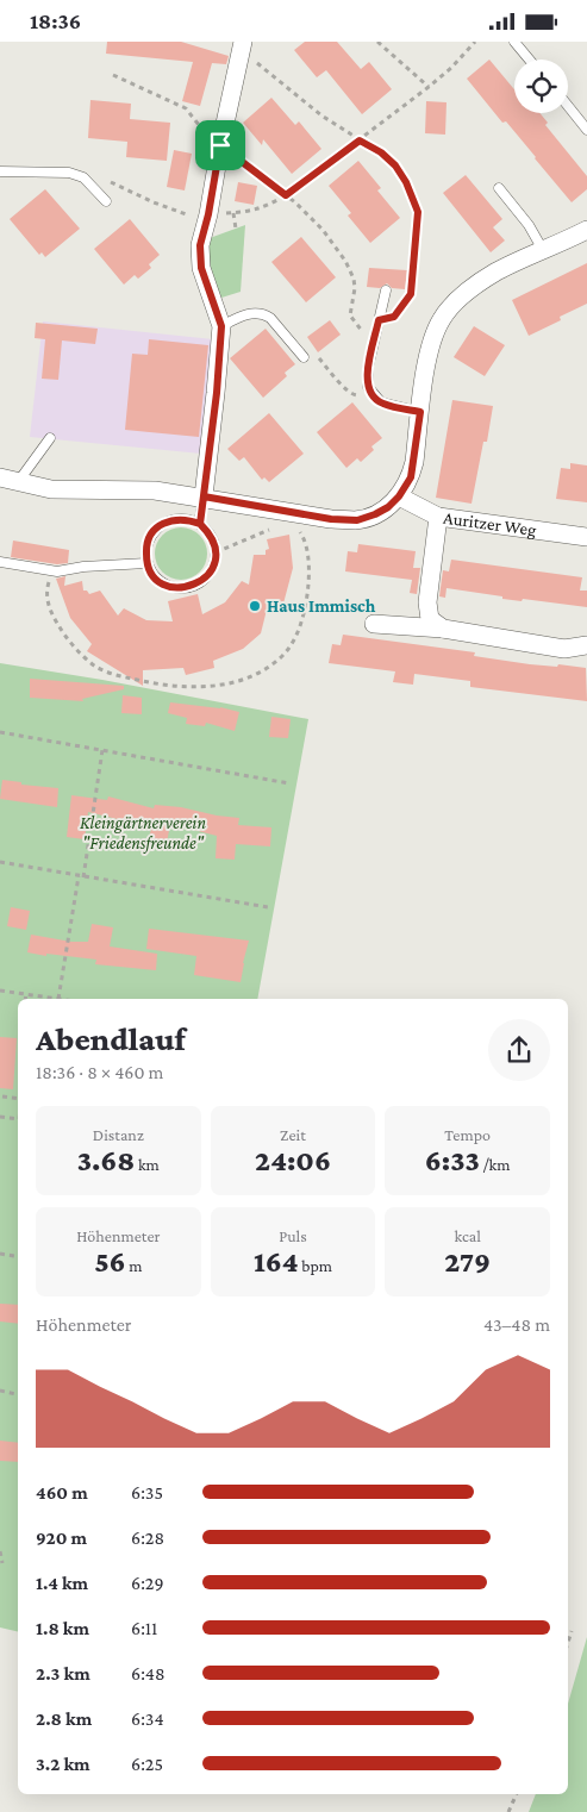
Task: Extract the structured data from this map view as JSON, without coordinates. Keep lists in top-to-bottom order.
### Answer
{
  "streets": {
    "street": ["Auritzer Weg"]
  },
  "parks": ["Kleingärtnerverein \"Friedensfreunde\""],
  "places": ["Haus Immisch"],
  "page": {
    "status": "18:36",
    "heading": ["Abendlauf", "18:36 · 8 × 460 m"],
    "stats": [
      ["Distanz", "3.68 km"],
      ["Zeit", "24:06"],
      ["Tempo", "6:33 /km"],
      ["Höhenmeter", "56 m"],
      ["Puls", "164 bpm"],
      ["kcal", "279"]
    ],
    "chart": ["Höhenmeter", "43–48 m"],
    "list": [
      {
        "name": "460 m",
        "note": "6:35"
      },
      {
        "name": "920 m",
        "note": "6:28"
      },
      {
        "name": "1.4 km",
        "note": "6:29"
      },
      {
        "name": "1.8 km",
        "note": "6:11"
      },
      {
        "name": "2.3 km",
        "note": "6:48"
      },
      {
        "name": "2.8 km",
        "note": "6:34"
      },
      {
        "name": "3.2 km",
        "note": "6:25"
      }
    ]
  }
}
